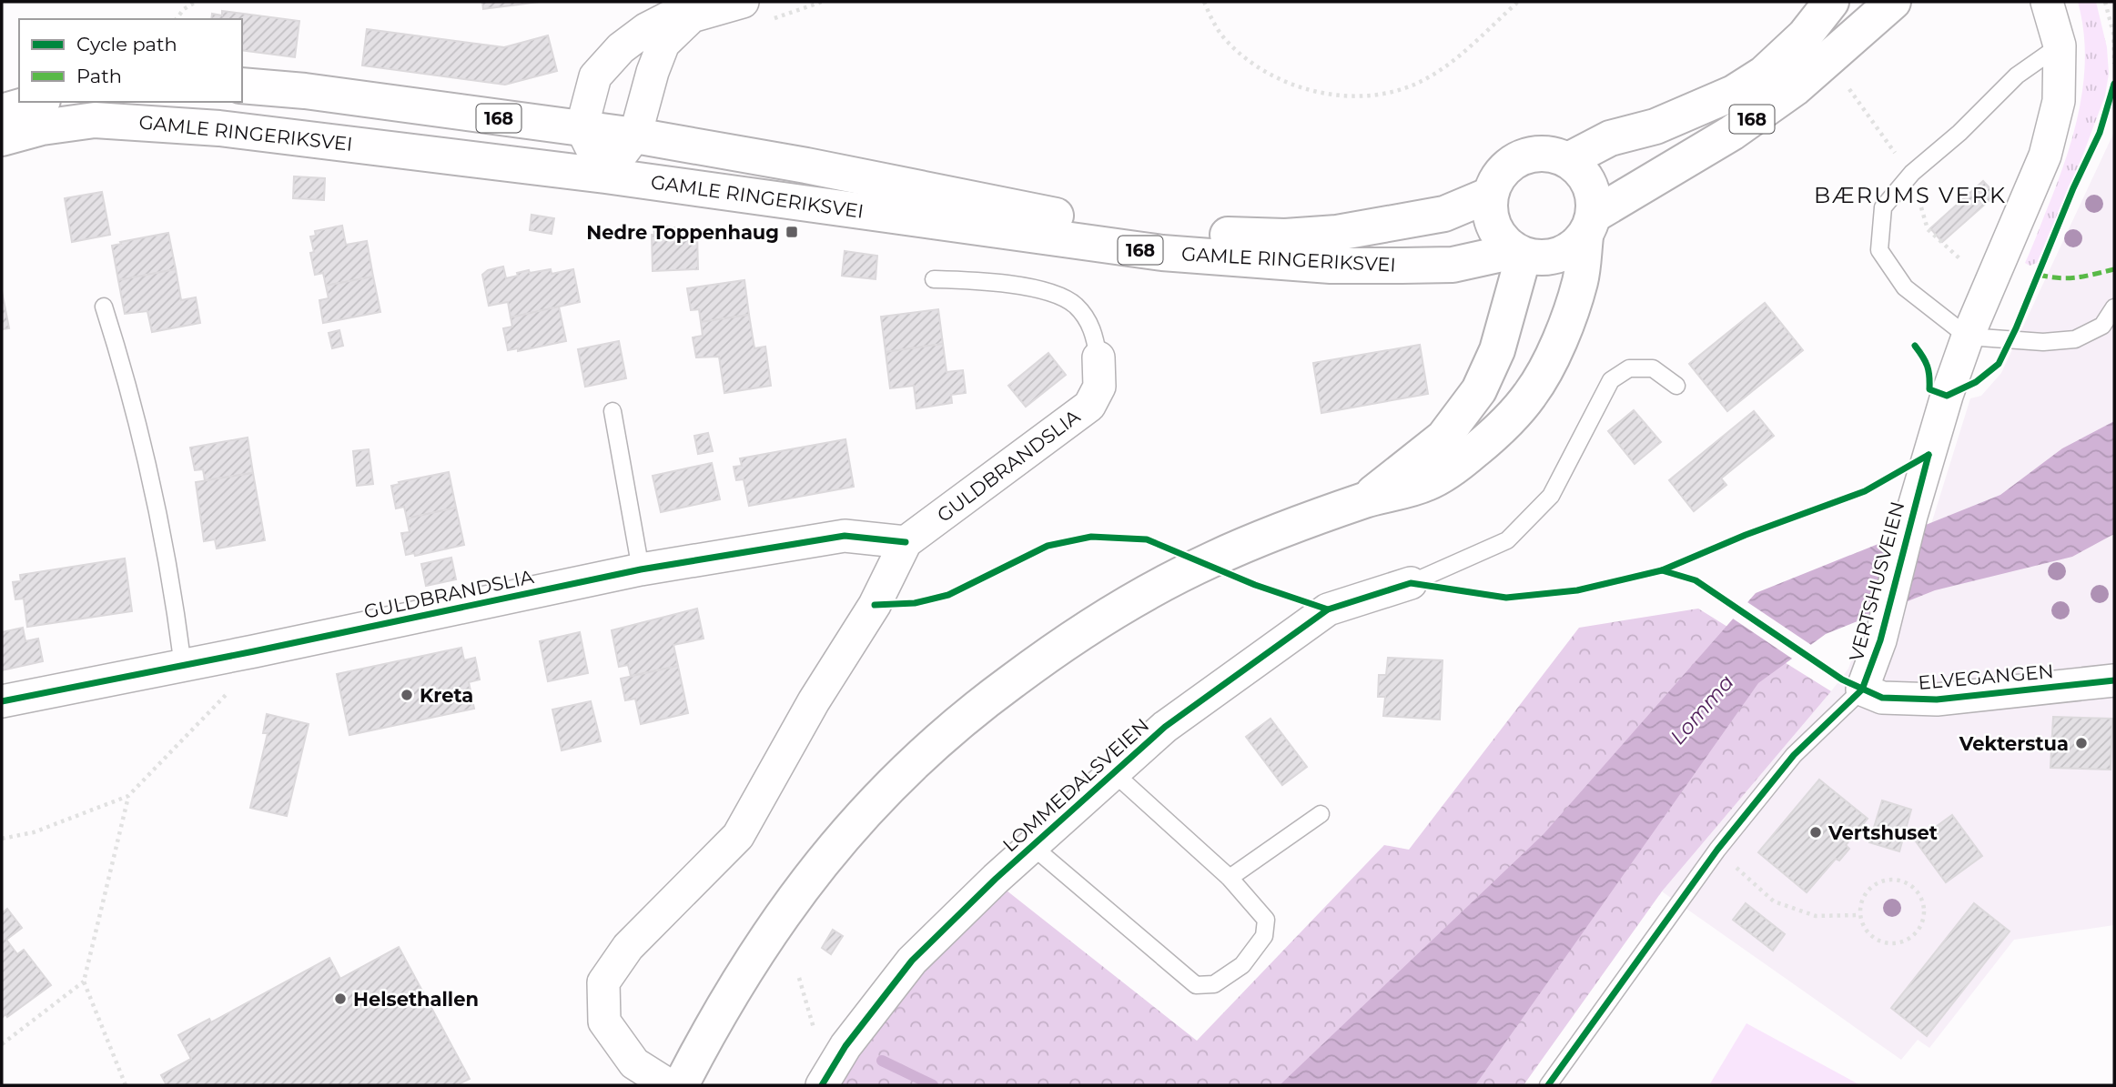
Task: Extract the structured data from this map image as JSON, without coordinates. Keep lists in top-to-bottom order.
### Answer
{
  "streets": {
    "main road": ["168", "GAMLE RINGERIKSVEI"],
    "street": [
      "GULDBRANDSLIA",
      "VERTSHUSVEIEN",
      "ELVEGANGEN",
      "LOMMEDALSVEIEN"
    ]
  },
  "crossings": [
    ["168", "GAMLE RINGERIKSVEI"],
    ["VERTSHUSVEIEN", "ELVEGANGEN"]
  ],
  "districts": ["BÆRUMS VERK"],
  "water": ["Lomma"],
  "places": {
    "transit": ["Nedre Toppenhaug"],
    "other": [
      "Kreta",
      "Vekterstua",
      "Vertshuset",
      "Helsethallen"
    ]
  },
  "legend": ["Cycle path", "Path"]
}
